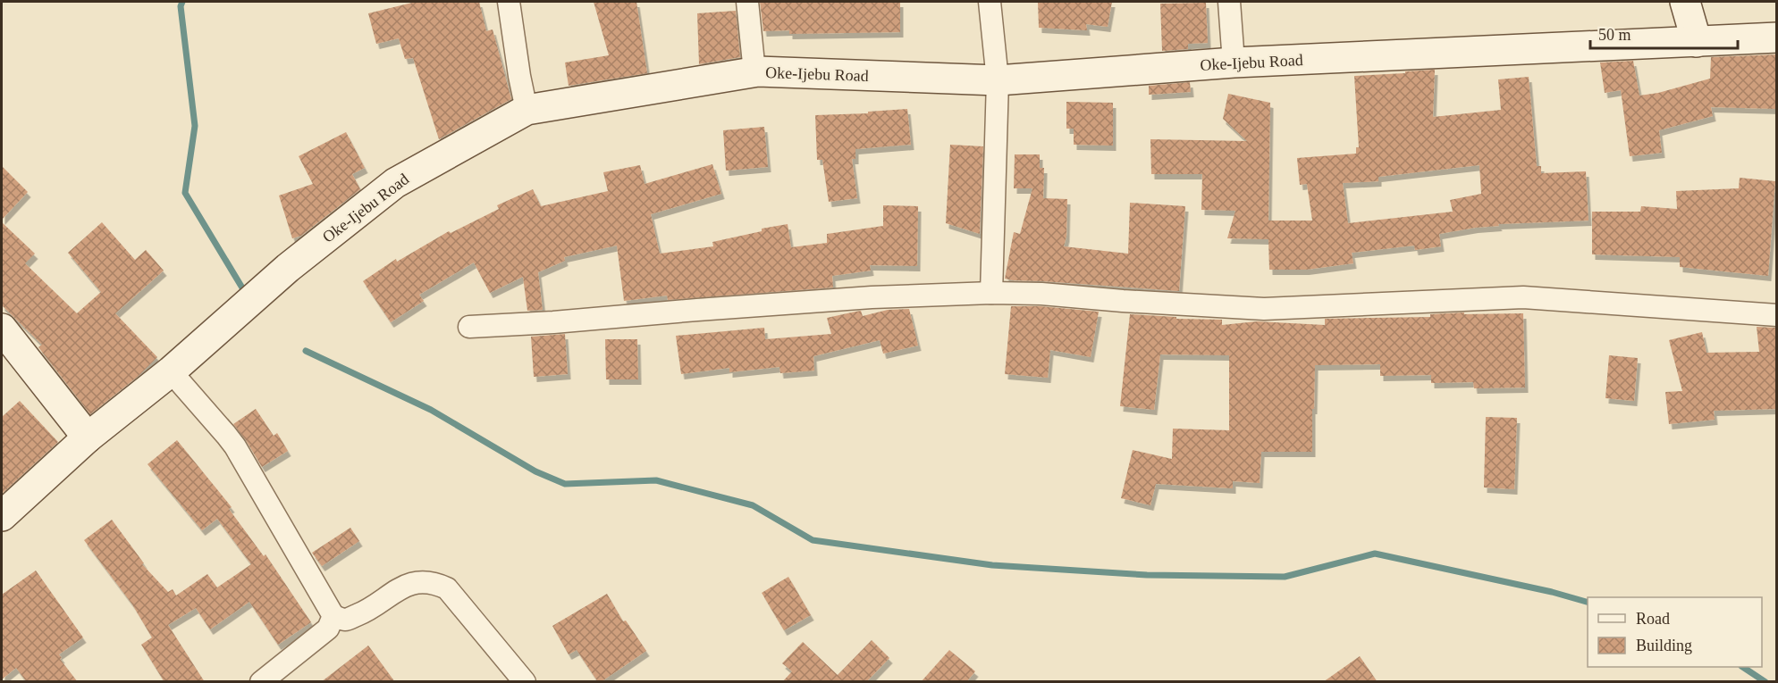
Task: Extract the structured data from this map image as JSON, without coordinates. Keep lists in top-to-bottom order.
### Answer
{
  "streets": {
    "main road": ["Oke-Ijebu Road"]
  },
  "legend": ["Road", "Building"],
  "scale_bar": "50 m"
}
